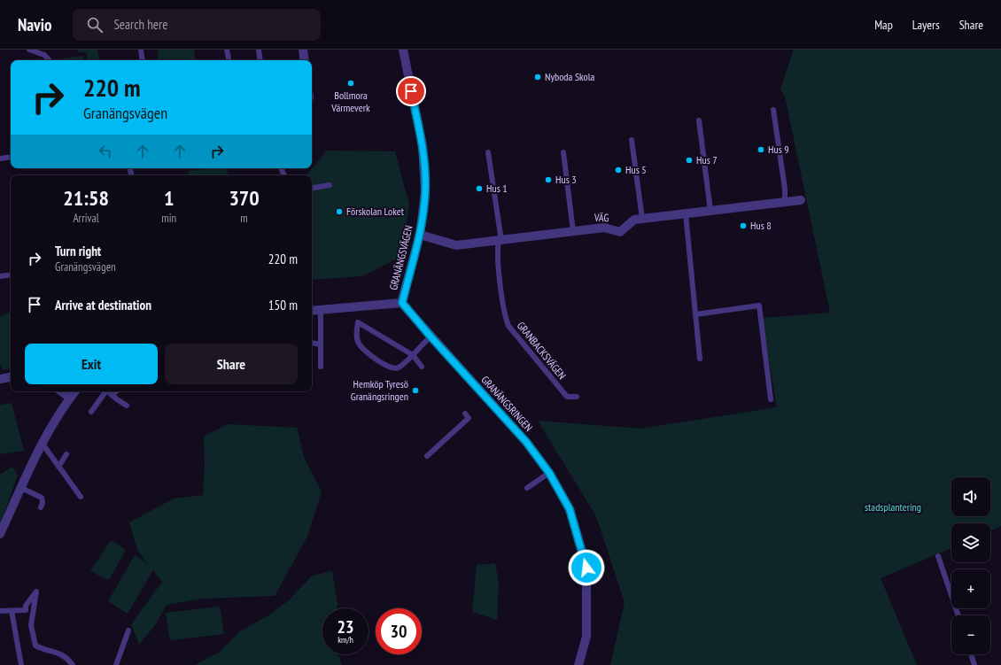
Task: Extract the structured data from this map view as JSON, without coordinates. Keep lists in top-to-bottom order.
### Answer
{
  "streets": {
    "street": ["VÄG", "GRANÄNGSVÄGEN", "GRANÄNGSRINGEN"],
    "lane": ["GRANBACKSVÄGEN"]
  },
  "crossings": [
    ["VÄG", "GRANÄNGSVÄGEN"],
    ["VÄG", "GRANBACKSVÄGEN"],
    ["GRANÄNGSVÄGEN", "GRANÄNGSRINGEN"]
  ],
  "parks": ["stadsplantering"],
  "places": [
    "Nyboda Skola",
    "Bollmora Värmeverk",
    "Hus 9",
    "Hus 7",
    "Hus 5",
    "Hus 3",
    "Hus 1",
    "Förskolan Loket",
    "Hus 8",
    "Hemköp Tyresö Granängsringen"
  ],
  "page": {
    "header": "Navio",
    "search": "Search here",
    "nav": ["Map", "Layers", "Share"],
    "turn": ["220 m", "Granängsvägen"],
    "eta": [
      "21:58",
      "Arrival",
      "1",
      "min",
      "370",
      "m"
    ],
    "list": [
      {
        "name": "Turn right",
        "note": "Granängsvägen",
        "value": "220 m"
      },
      {
        "name": "Arrive at destination",
        "value": "150 m"
      }
    ],
    "buttons": ["Exit", "Share"],
    "map_buttons": ["+", "−"],
    "speed": "23 km/h",
    "limit": "30"
  }
}
